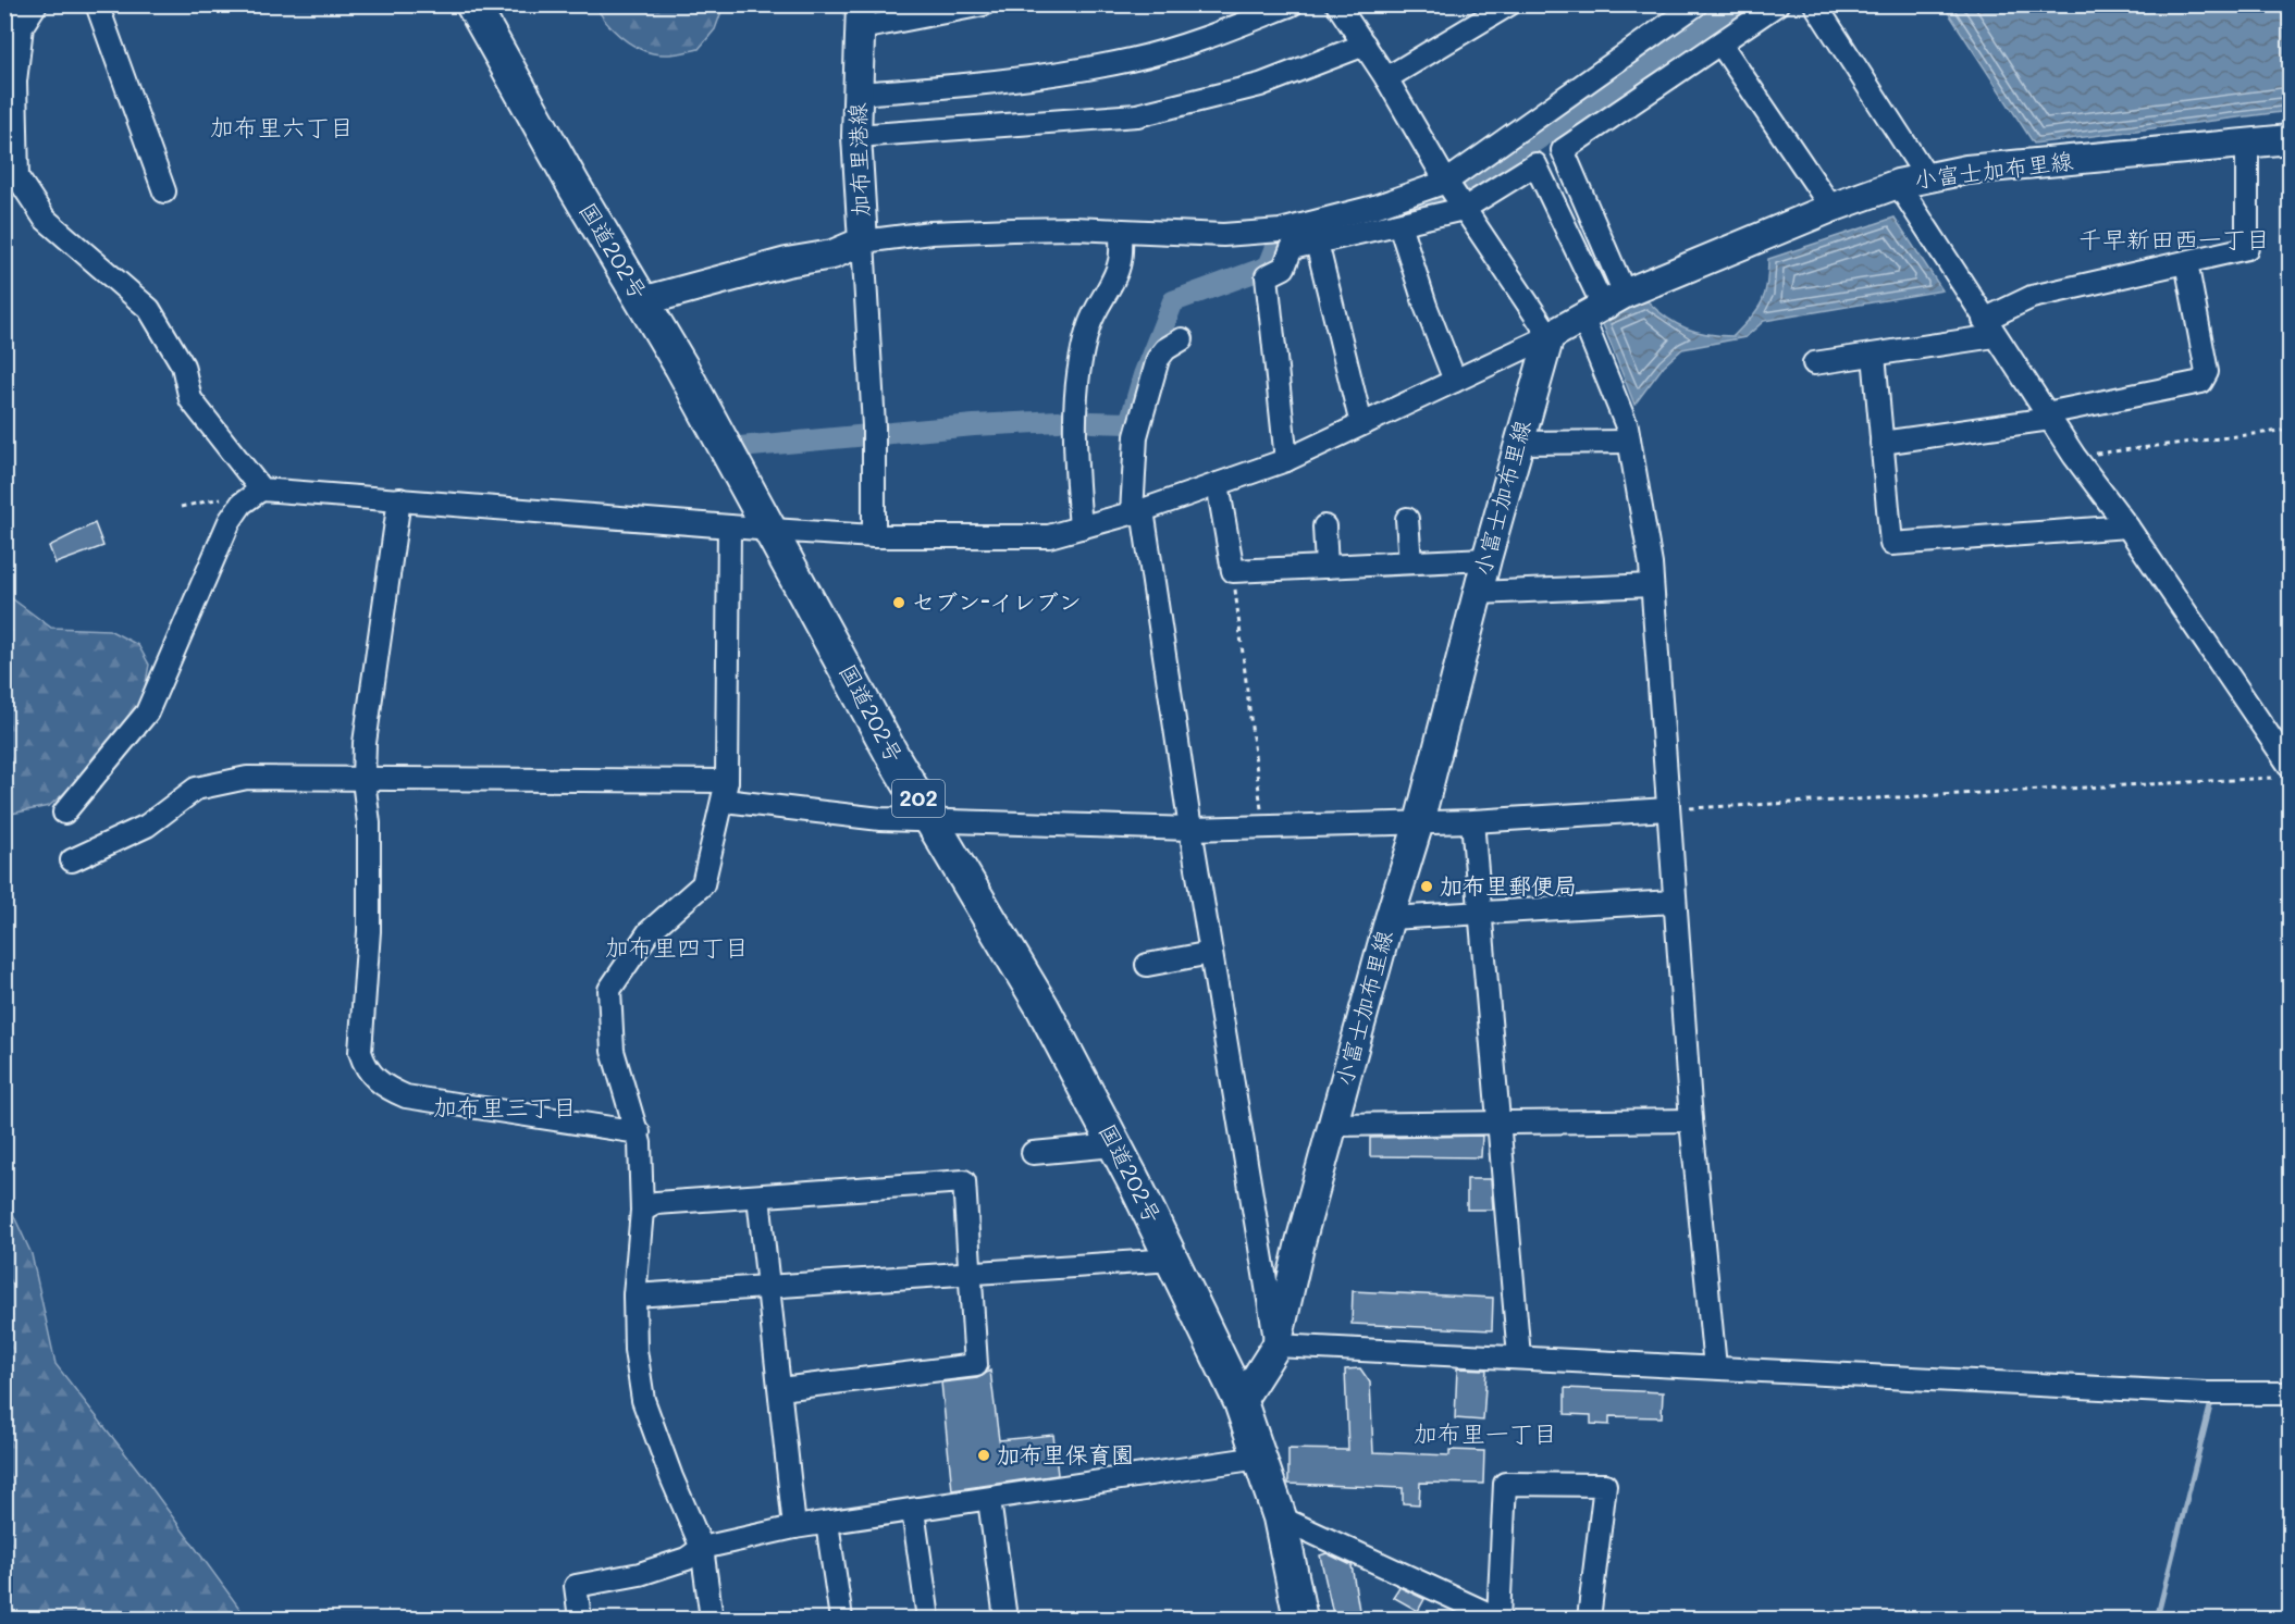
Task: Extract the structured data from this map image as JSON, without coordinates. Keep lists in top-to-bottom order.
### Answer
{
  "streets": {
    "highway": ["国道202号", "202"],
    "main road": ["加布里港線", "小富士加布里線"]
  },
  "crossings": [
    ["加布里港線", "国道202号"],
    ["小富士加布里線", "国道202号"]
  ],
  "districts": [
    "加布里六丁目",
    "千早新田西一丁目",
    "加布里四丁目",
    "加布里三丁目",
    "加布里一丁目"
  ],
  "places": ["セブン-イレブン", "加布里郵便局", "加布里保育園"]
}
